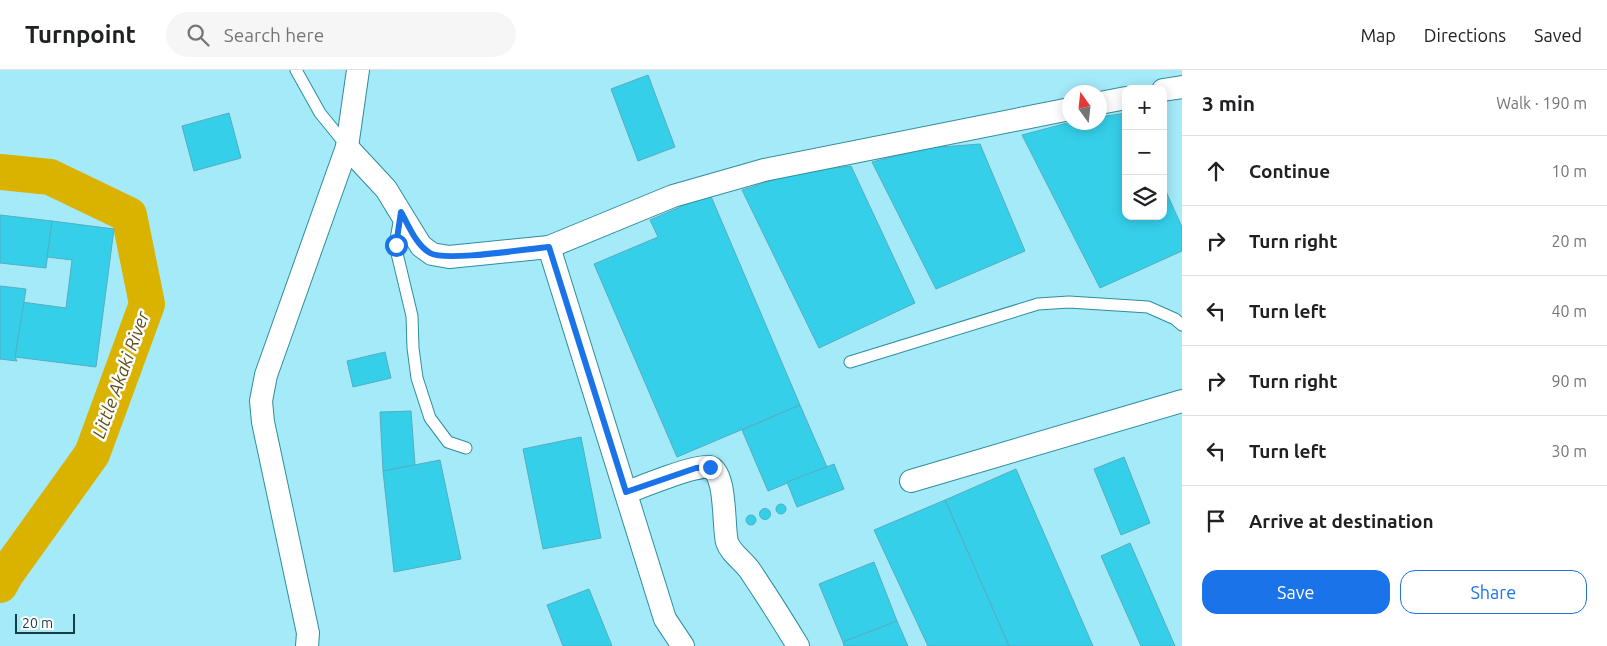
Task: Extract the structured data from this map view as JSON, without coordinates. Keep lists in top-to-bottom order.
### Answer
{
  "water": ["Little Akaki River"],
  "scale_bar": "20 m",
  "north": "top",
  "page": {
    "header": "Turnpoint",
    "search": "Search here",
    "nav": ["Map", "Directions", "Saved"],
    "heading": ["3 min", "Walk · 190 m"],
    "map_buttons": ["+", "−"],
    "list": [
      ["Continue", "10 m"],
      ["Turn right", "20 m"],
      ["Turn left", "40 m"],
      ["Turn right", "90 m"],
      ["Turn left", "30 m"],
      "Arrive at destination"
    ],
    "buttons": ["Save", "Share"],
    "scale": "20 m"
  }
}
